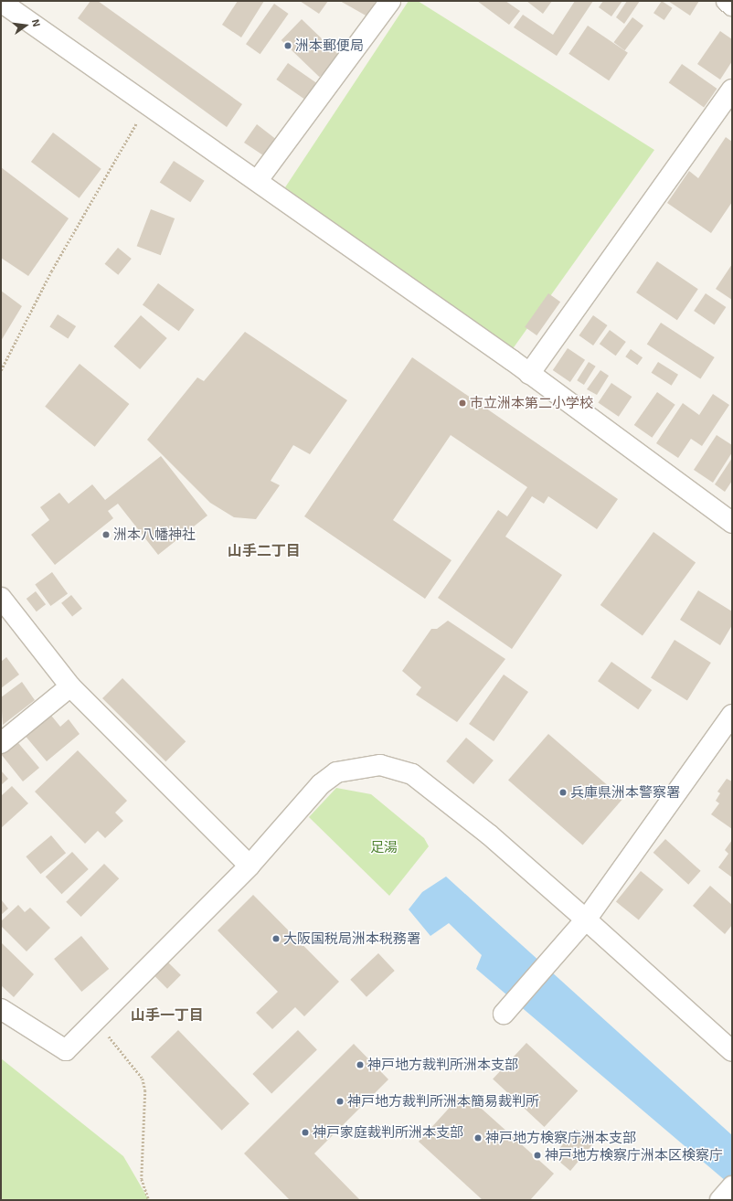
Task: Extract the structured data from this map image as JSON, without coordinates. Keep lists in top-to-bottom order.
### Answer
{
  "districts": ["山手二丁目", "山手一丁目"],
  "parks": ["足湯"],
  "places": [
    "洲本郵便局",
    "市立洲本第二小学校",
    "洲本八幡神社",
    "兵庫県洲本警察署",
    "大阪国税局洲本税務署",
    "神戸地方裁判所洲本支部",
    "神戸地方裁判所洲本簡易裁判所",
    "神戸家庭裁判所洲本支部",
    "神戸地方検察庁洲本支部",
    "神戸地方検察庁洲本区検察庁"
  ],
  "north": "right"
}
